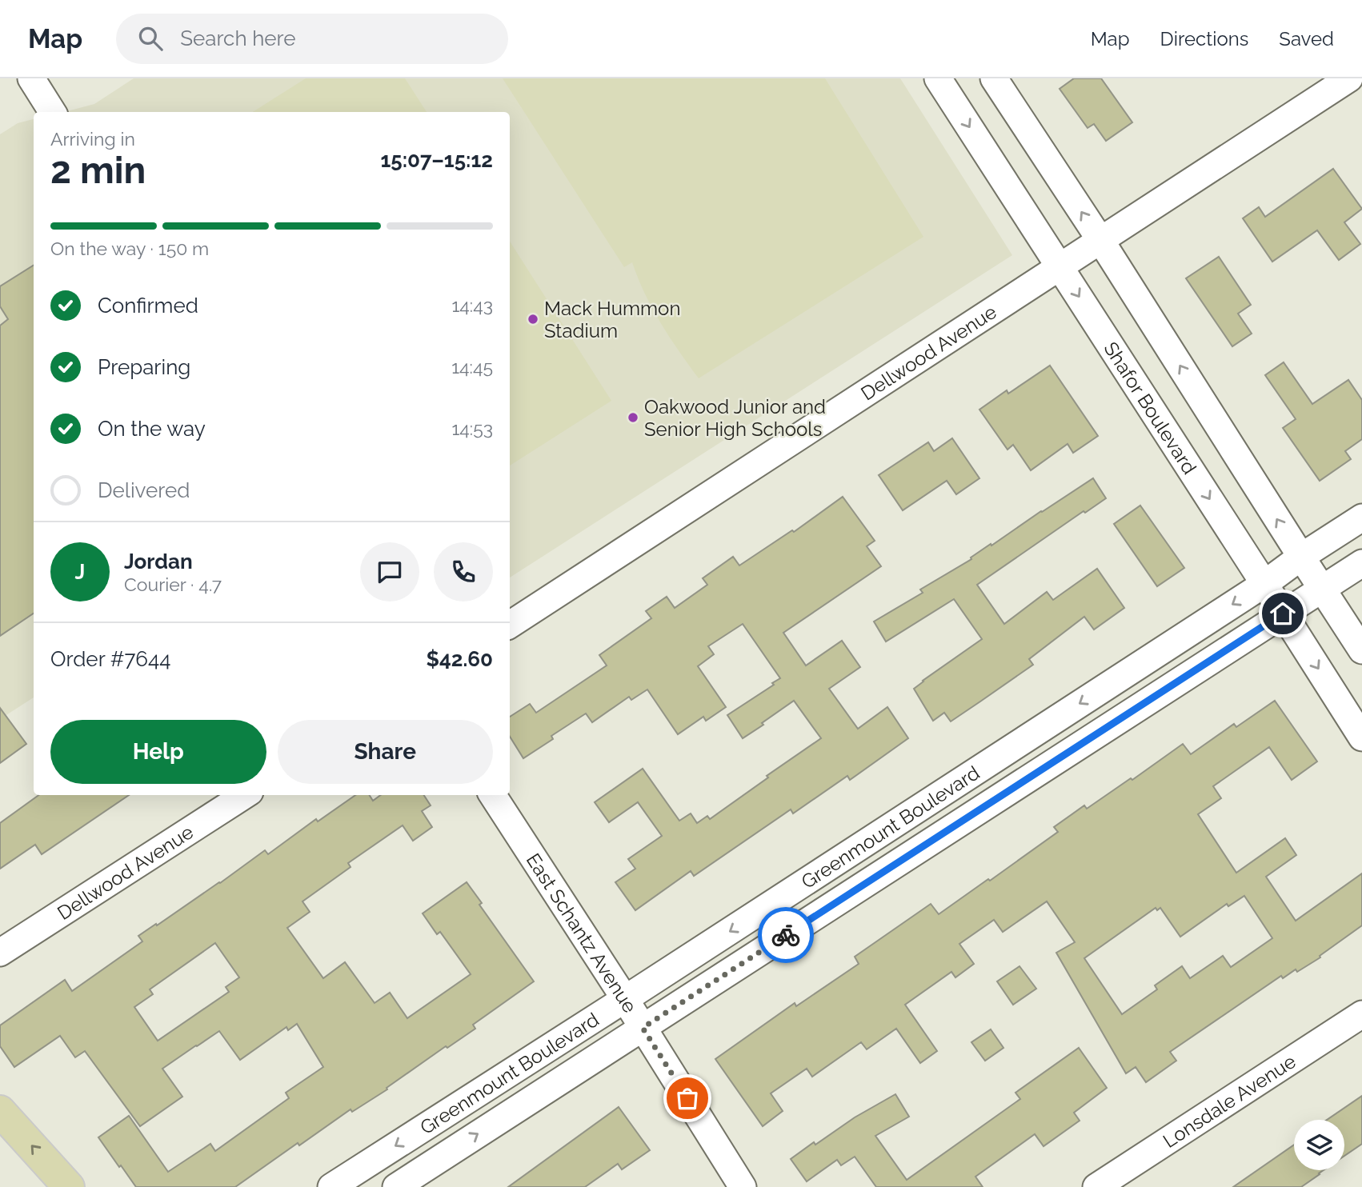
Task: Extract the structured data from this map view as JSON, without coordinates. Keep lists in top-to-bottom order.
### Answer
{
  "streets": {
    "street": [
      "Dellwood Avenue",
      "Shafor Boulevard",
      "Greenmount Boulevard",
      "East Schantz Avenue",
      "Lonsdale Avenue"
    ]
  },
  "crossings": [
    ["Dellwood Avenue", "Shafor Boulevard"],
    ["Shafor Boulevard", "Greenmount Boulevard"],
    ["Greenmount Boulevard", "East Schantz Avenue"]
  ],
  "places": ["Mack Hummon Stadium", "Oakwood Junior and Senior High Schools"],
  "page": {
    "header": "Map",
    "search": "Search here",
    "nav": ["Map", "Directions", "Saved"],
    "heading": ["2 min", "Arriving in", "15:07–15:12"],
    "panel": [
      "Jordan",
      "Courier · 4.7",
      "Order #7644",
      "$42.60"
    ],
    "bar": "On the way · 150 m",
    "list": [
      ["Confirmed", "14:43"],
      ["Preparing", "14:45"],
      ["On the way", "14:53"],
      "Delivered"
    ],
    "round": "J",
    "buttons": ["Help", "Share"]
  }
}
